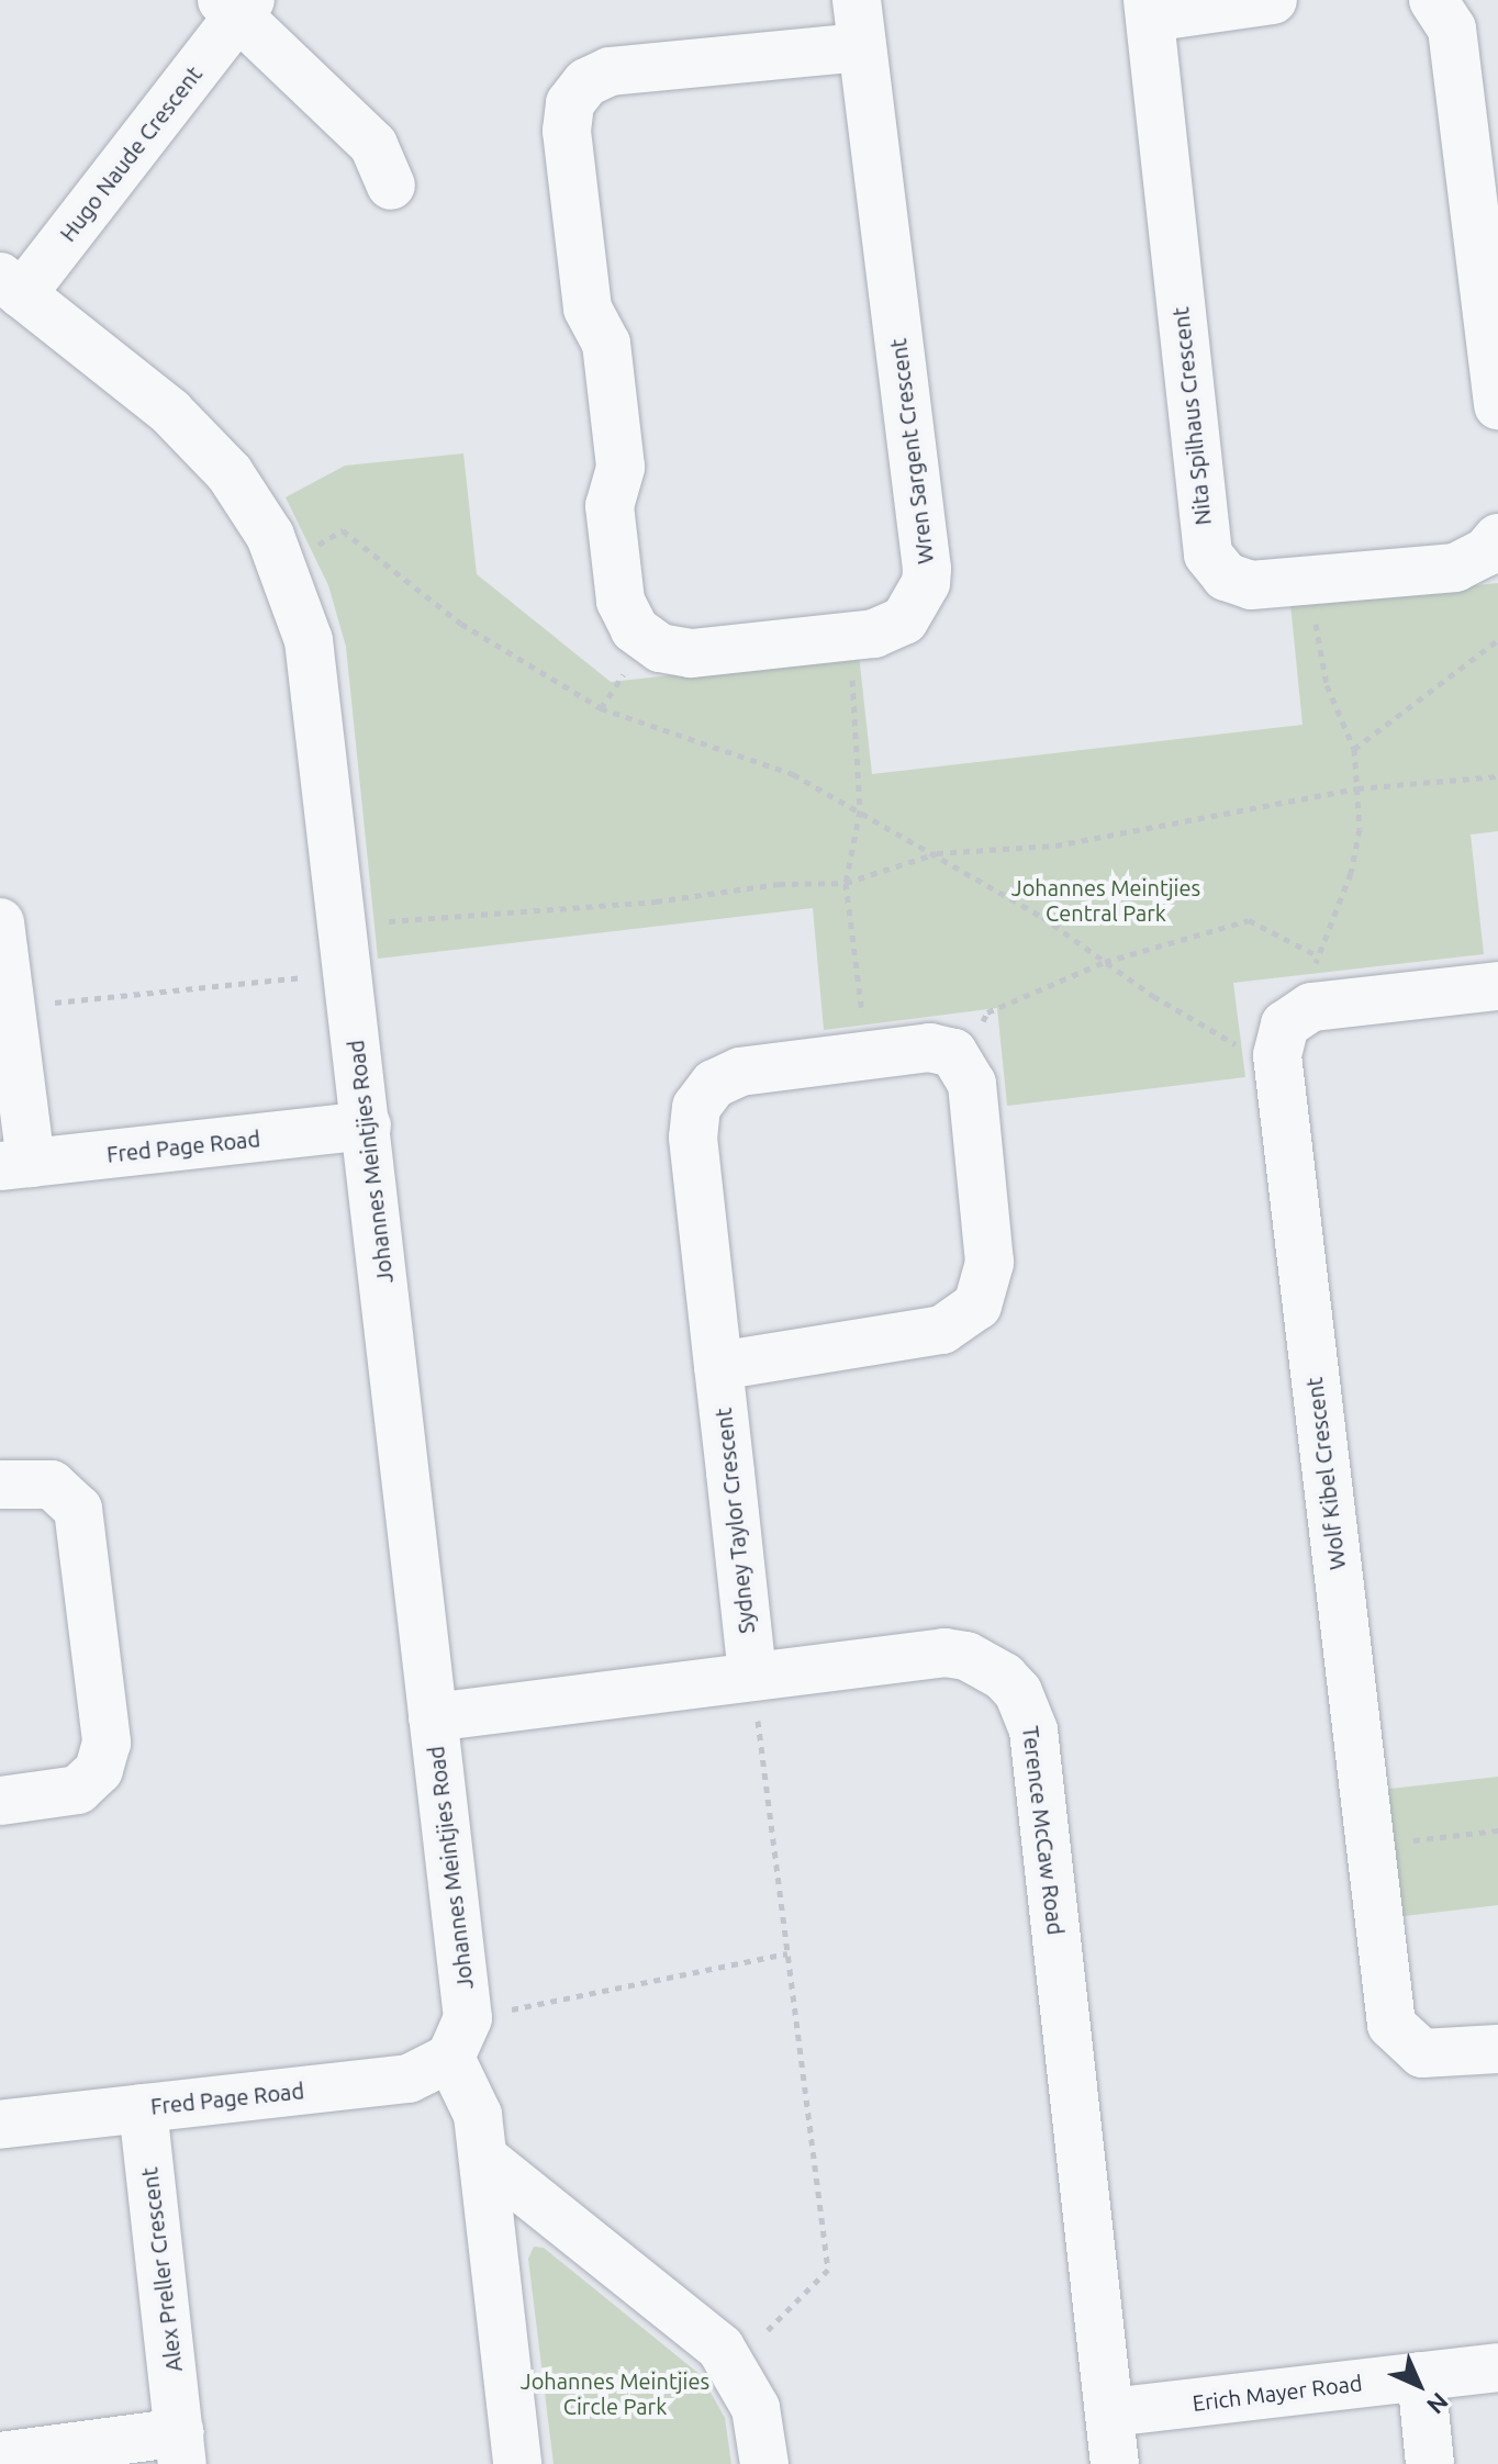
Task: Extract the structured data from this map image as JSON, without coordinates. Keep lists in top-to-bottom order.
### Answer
{
  "streets": {
    "street": [
      "Hugo Naude Crescent",
      "Nita Spilhaus Crescent",
      "Wren Sargent Crescent",
      "Fred Page Road",
      "Johannes Meintjies Road",
      "Wolf Kibel Crescent",
      "Sydney Taylor Crescent",
      "Terence McCaw Road",
      "Alex Preller Crescent",
      "Erich Mayer Road"
    ]
  },
  "crossings": [
    ["Hugo Naude Crescent", "Johannes Meintjies Road"],
    ["Fred Page Road", "Johannes Meintjies Road"],
    ["Fred Page Road", "Alex Preller Crescent"],
    ["Johannes Meintjies Road", "Terence McCaw Road"],
    ["Sydney Taylor Crescent", "Terence McCaw Road"],
    ["Terence McCaw Road", "Erich Mayer Road"]
  ],
  "parks": ["Johannes Meintjies Central Park", "Johannes Meintjies Circle Park"],
  "north": "bottom right"
}
